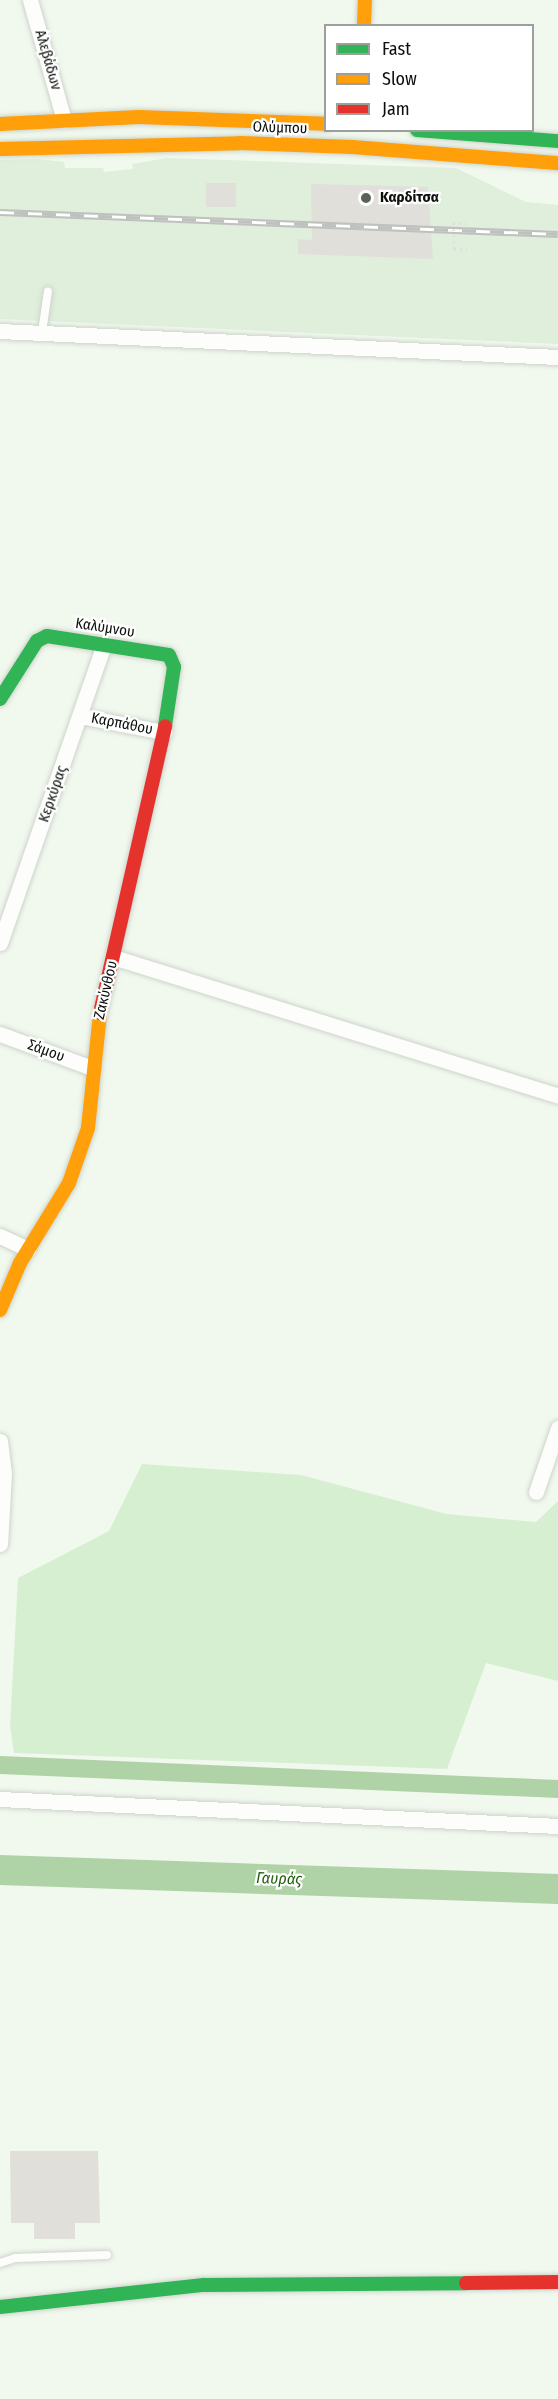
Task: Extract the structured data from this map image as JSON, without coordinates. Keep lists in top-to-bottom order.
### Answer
{
  "streets": {
    "street": [
      "Αλεβάδων",
      "Ολύμπου",
      "Καλύμνου",
      "Καρπάθου",
      "Κερκύρας",
      "Ζακύνθου",
      "Σάμου"
    ]
  },
  "crossings": [
    ["Αλεβάδων", "Ολύμπου"],
    ["Καλύμνου", "Κερκύρας"],
    ["Καλύμνου", "Ζακύνθου"],
    ["Καρπάθου", "Κερκύρας"],
    ["Καρπάθου", "Ζακύνθου"],
    ["Ζακύνθου", "Σάμου"]
  ],
  "water": ["Γαυράς"],
  "places": ["Καρδίτσα"],
  "legend": ["Fast", "Slow", "Jam"]
}
